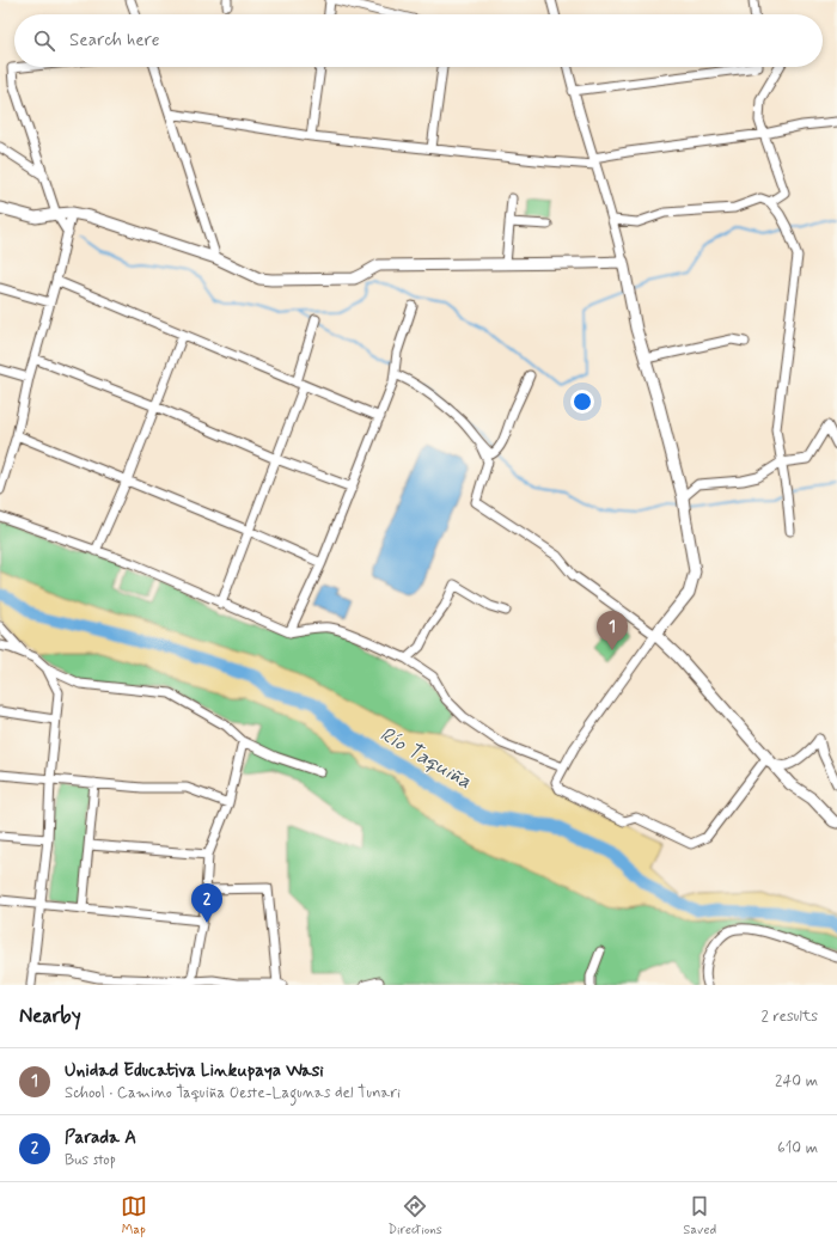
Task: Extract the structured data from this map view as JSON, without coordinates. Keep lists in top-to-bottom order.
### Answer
{
  "water": ["Río Taquiña"],
  "page": {
    "search": "Search here",
    "pins": ["1", "2"],
    "heading": ["Nearby", "2 results"],
    "list": [
      {
        "mark": "1",
        "name": "Unidad Educativa Linkupaya Wasi",
        "note": "School · Camino Taquiña Oeste-Lagunas del Tunari",
        "value": "240 m"
      },
      {
        "mark": "2",
        "name": "Parada A",
        "note": "Bus stop",
        "value": "610 m"
      }
    ],
    "nav": ["Map", "Directions", "Saved"]
  }
}
